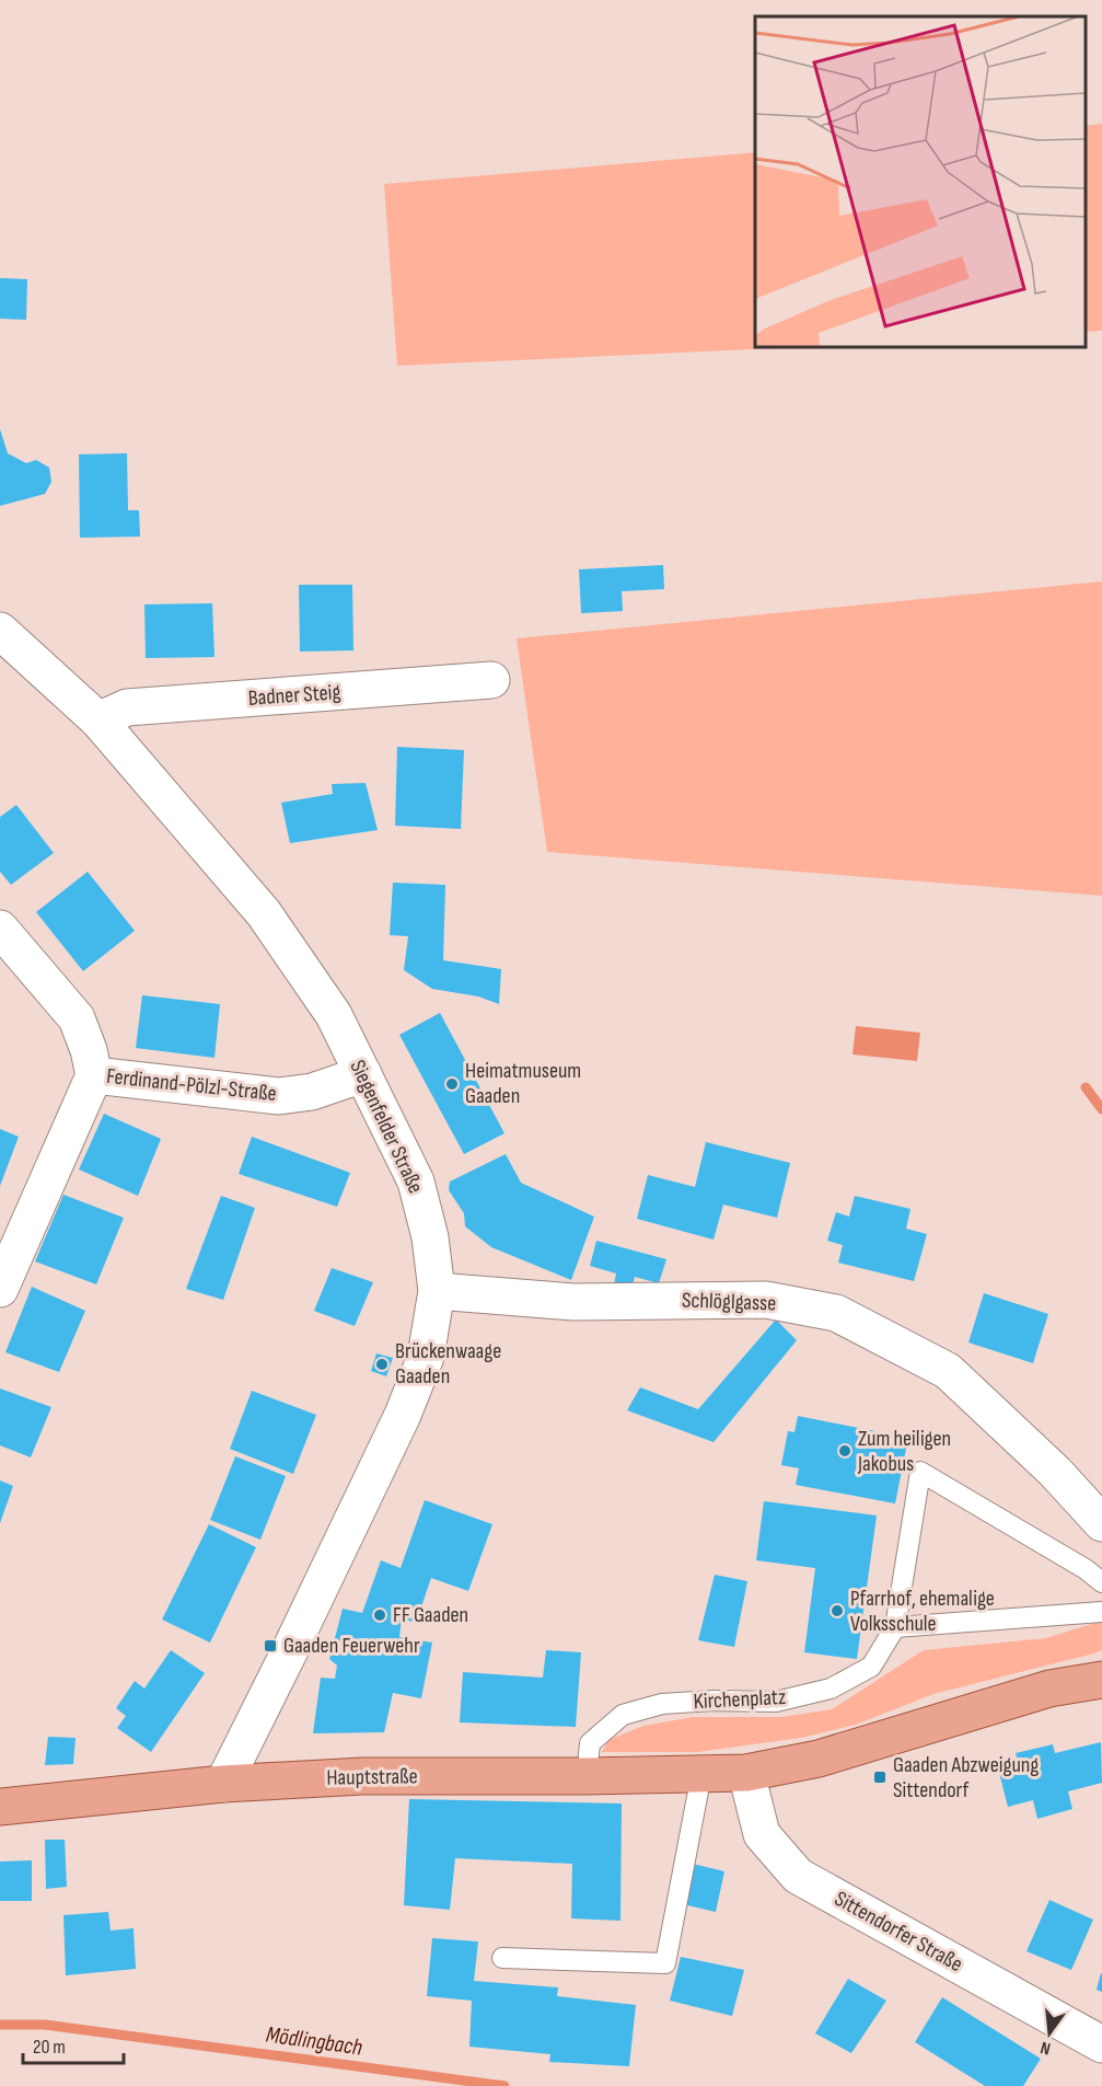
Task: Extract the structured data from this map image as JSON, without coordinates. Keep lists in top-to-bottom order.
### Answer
{
  "streets": {
    "main road": ["Hauptstraße"],
    "street": [
      "Badner Steig",
      "Ferdinand-Pölzl-Straße",
      "Siegenfelder Straße",
      "Schlöglgasse",
      "Sittendorfer Straße"
    ],
    "lane": ["Kirchenplatz"]
  },
  "crossings": [
    ["Badner Steig", "Siegenfelder Straße"],
    ["Ferdinand-Pölzl-Straße", "Siegenfelder Straße"],
    ["Siegenfelder Straße", "Schlöglgasse"],
    ["Siegenfelder Straße", "Hauptstraße"],
    ["Kirchenplatz", "Hauptstraße"],
    ["Hauptstraße", "Sittendorfer Straße"]
  ],
  "water": ["Mödlingbach"],
  "places": {
    "other": [
      "Heimatmuseum Gaaden",
      "Brückenwaage Gaaden",
      "Zum heiligen Jakobus",
      "Pfarrhof, ehemalige Volksschule",
      "FF Gaaden"
    ],
    "transit": ["Gaaden Feuerwehr", "Gaaden Abzweigung Sittendorf"]
  },
  "scale_bar": "20 m",
  "north": "bottom"
}
